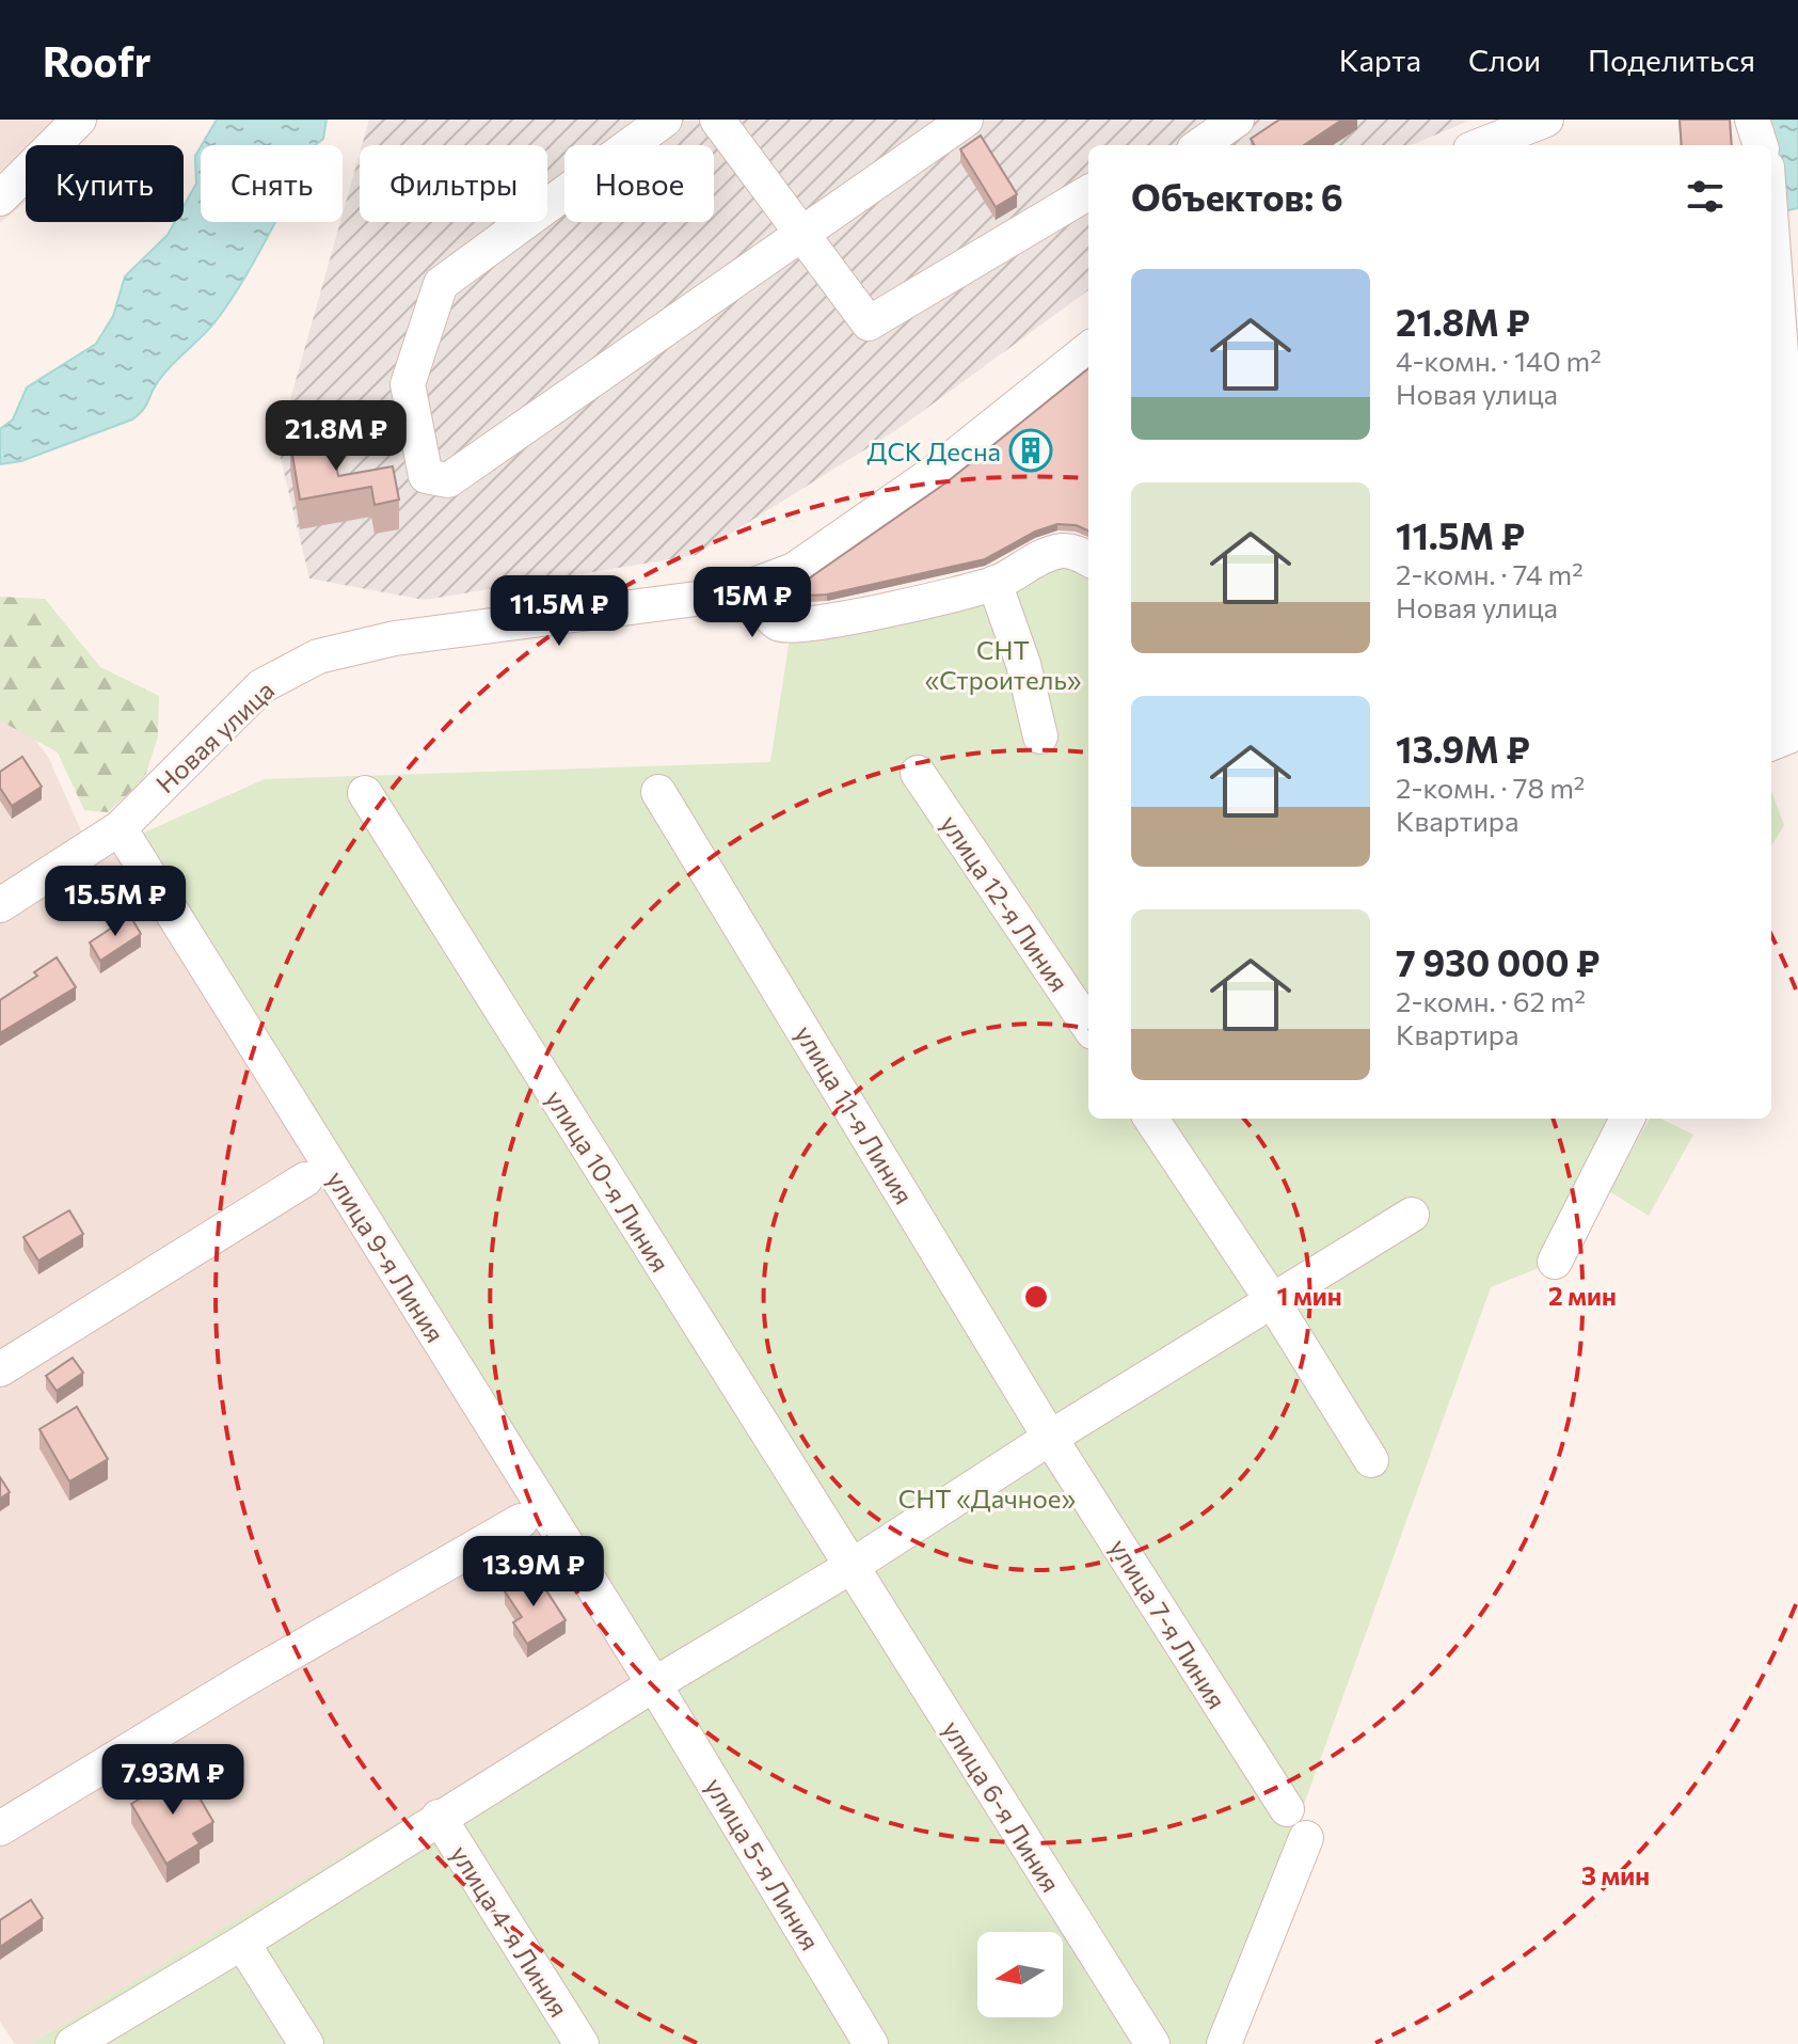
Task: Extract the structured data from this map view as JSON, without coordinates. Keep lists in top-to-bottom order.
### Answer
{
  "streets": {
    "street": [
      "Новая улица",
      "улица 12-я Линия",
      "улица 11-я Линия",
      "улица 10-я Линия",
      "улица 9-я Линия",
      "улица 7-я Линия",
      "улица 6-я Линия",
      "улица 5-я Линия",
      "улица 4-я Линия"
    ]
  },
  "crossings": [
    ["Новая улица", "улица 9-я Линия"],
    ["улица 11-я Линия", "улица 7-я Линия"],
    ["улица 10-я Линия", "улица 6-я Линия"],
    ["улица 9-я Линия", "улица 5-я Линия"]
  ],
  "parks": ["СНТ «Строитель»", "СНТ «Дачное»"],
  "places": {
    "building": ["ДСК Десна"]
  },
  "north": "left",
  "page": {
    "header": "Roofr",
    "nav": ["Карта", "Слои", "Поделиться"],
    "chip": [
      "Купить",
      "Снять",
      "Фильтры",
      "Новое"
    ],
    "heading": "Объектов: 6",
    "list": [
      {
        "name": "21.8M ₽",
        "note": "4-комн. · 140 m² · Новая улица"
      },
      {
        "name": "11.5M ₽",
        "note": "2-комн. · 74 m² · Новая улица"
      },
      {
        "name": "13.9M ₽",
        "note": "2-комн. · 78 m² · Квартира"
      },
      {
        "name": "7 930 000 ₽",
        "note": "2-комн. · 62 m² · Квартира"
      }
    ],
    "price": [
      "21.8M ₽",
      "15M ₽",
      "11.5M ₽",
      "15.5M ₽",
      "13.9M ₽",
      "7.93M ₽"
    ]
  },
  "rings": ["1 мин", "2 мин", "3 мин"]
}
